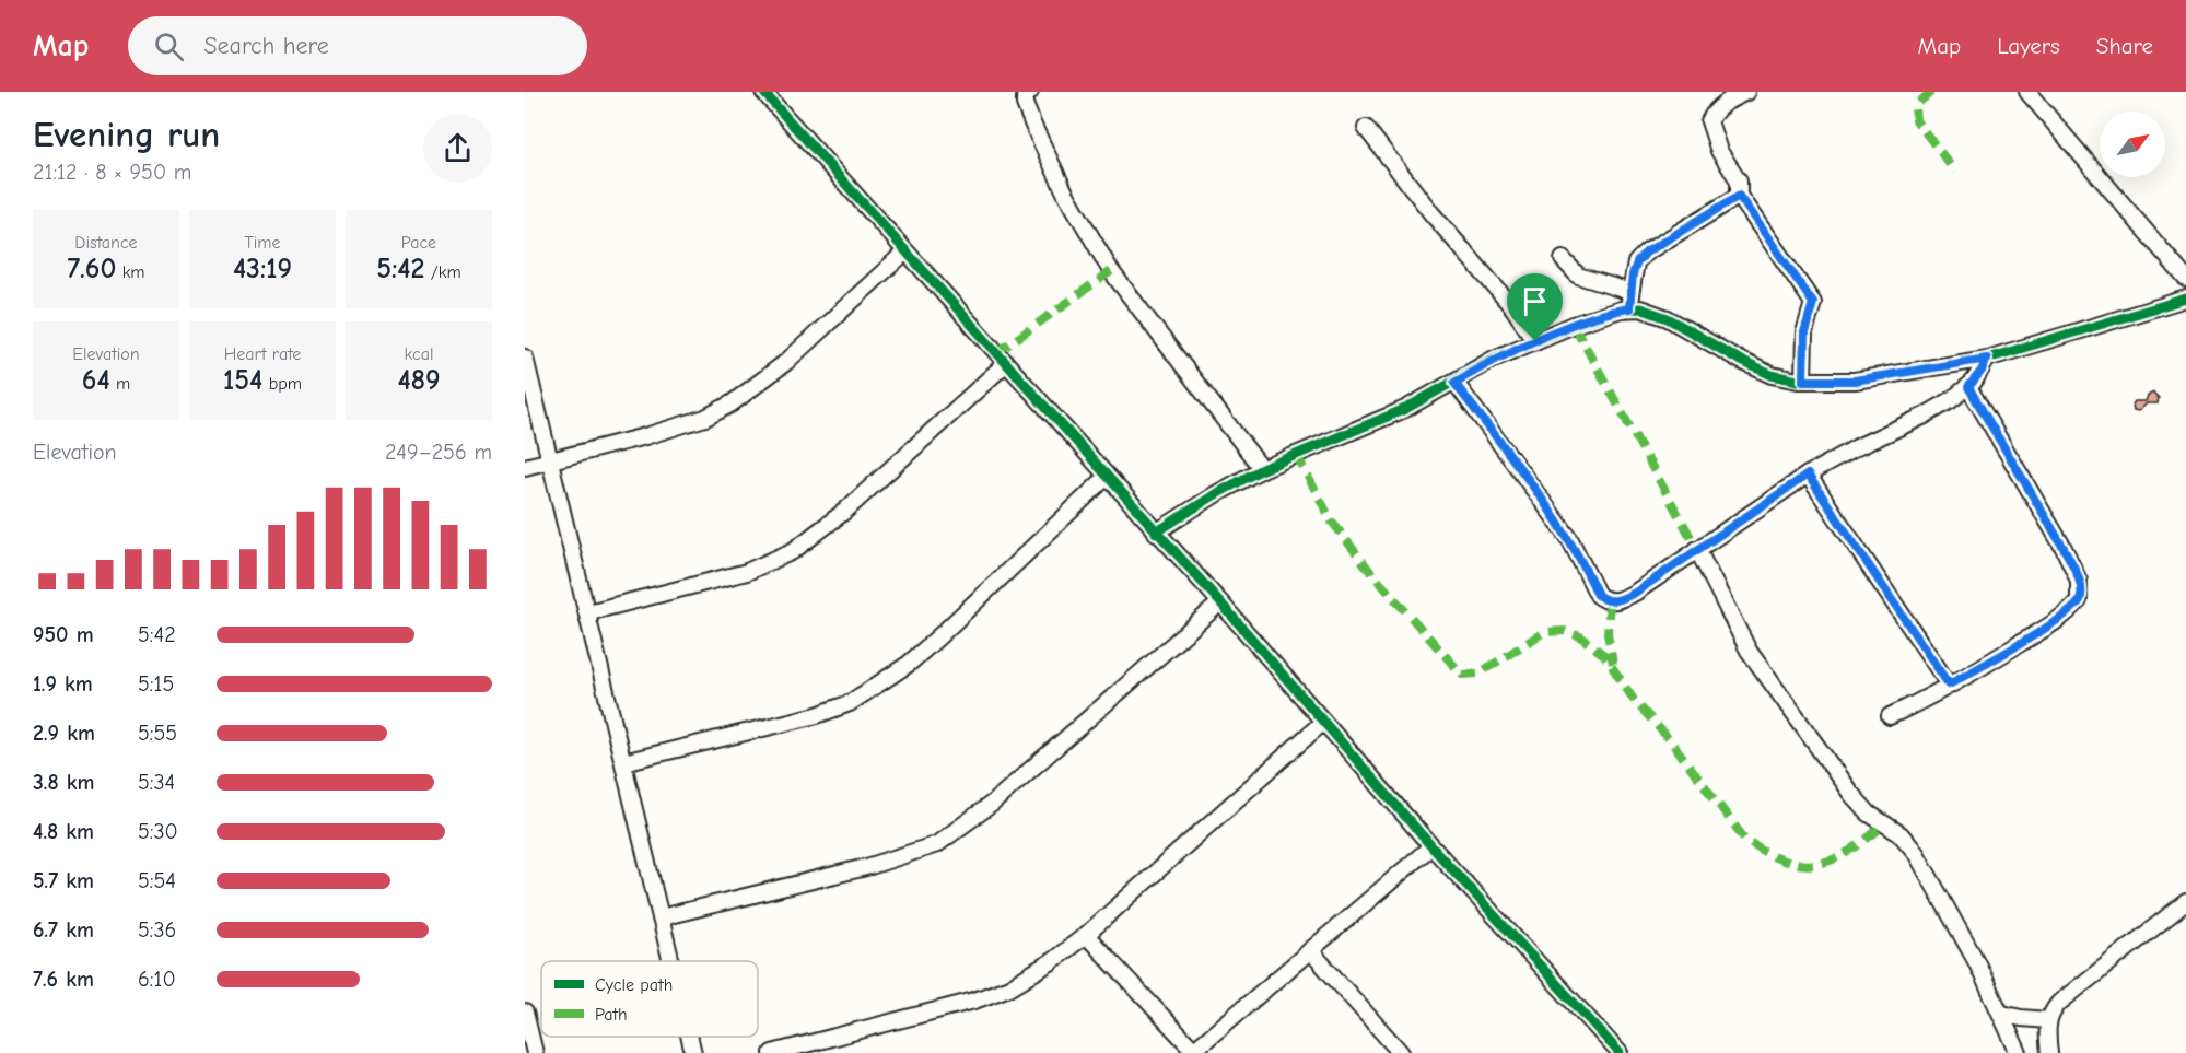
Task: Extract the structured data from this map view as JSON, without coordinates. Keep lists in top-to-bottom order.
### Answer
{
  "legend": ["Cycle path", "Path"],
  "north": "top right",
  "page": {
    "header": "Map",
    "search": "Search here",
    "nav": ["Map", "Layers", "Share"],
    "heading": ["Evening run", "21:12 · 8 × 950 m"],
    "stats": [
      ["Distance", "7.60 km"],
      ["Time", "43:19"],
      ["Pace", "5:42 /km"],
      ["Elevation", "64 m"],
      ["Heart rate", "154 bpm"],
      ["kcal", "489"]
    ],
    "chart": ["Elevation", "249–256 m"],
    "list": [
      {
        "name": "950 m",
        "note": "5:42"
      },
      {
        "name": "1.9 km",
        "note": "5:15"
      },
      {
        "name": "2.9 km",
        "note": "5:55"
      },
      {
        "name": "3.8 km",
        "note": "5:34"
      },
      {
        "name": "4.8 km",
        "note": "5:30"
      },
      {
        "name": "5.7 km",
        "note": "5:54"
      },
      {
        "name": "6.7 km",
        "note": "5:36"
      },
      {
        "name": "7.6 km",
        "note": "6:10"
      }
    ]
  }
}
